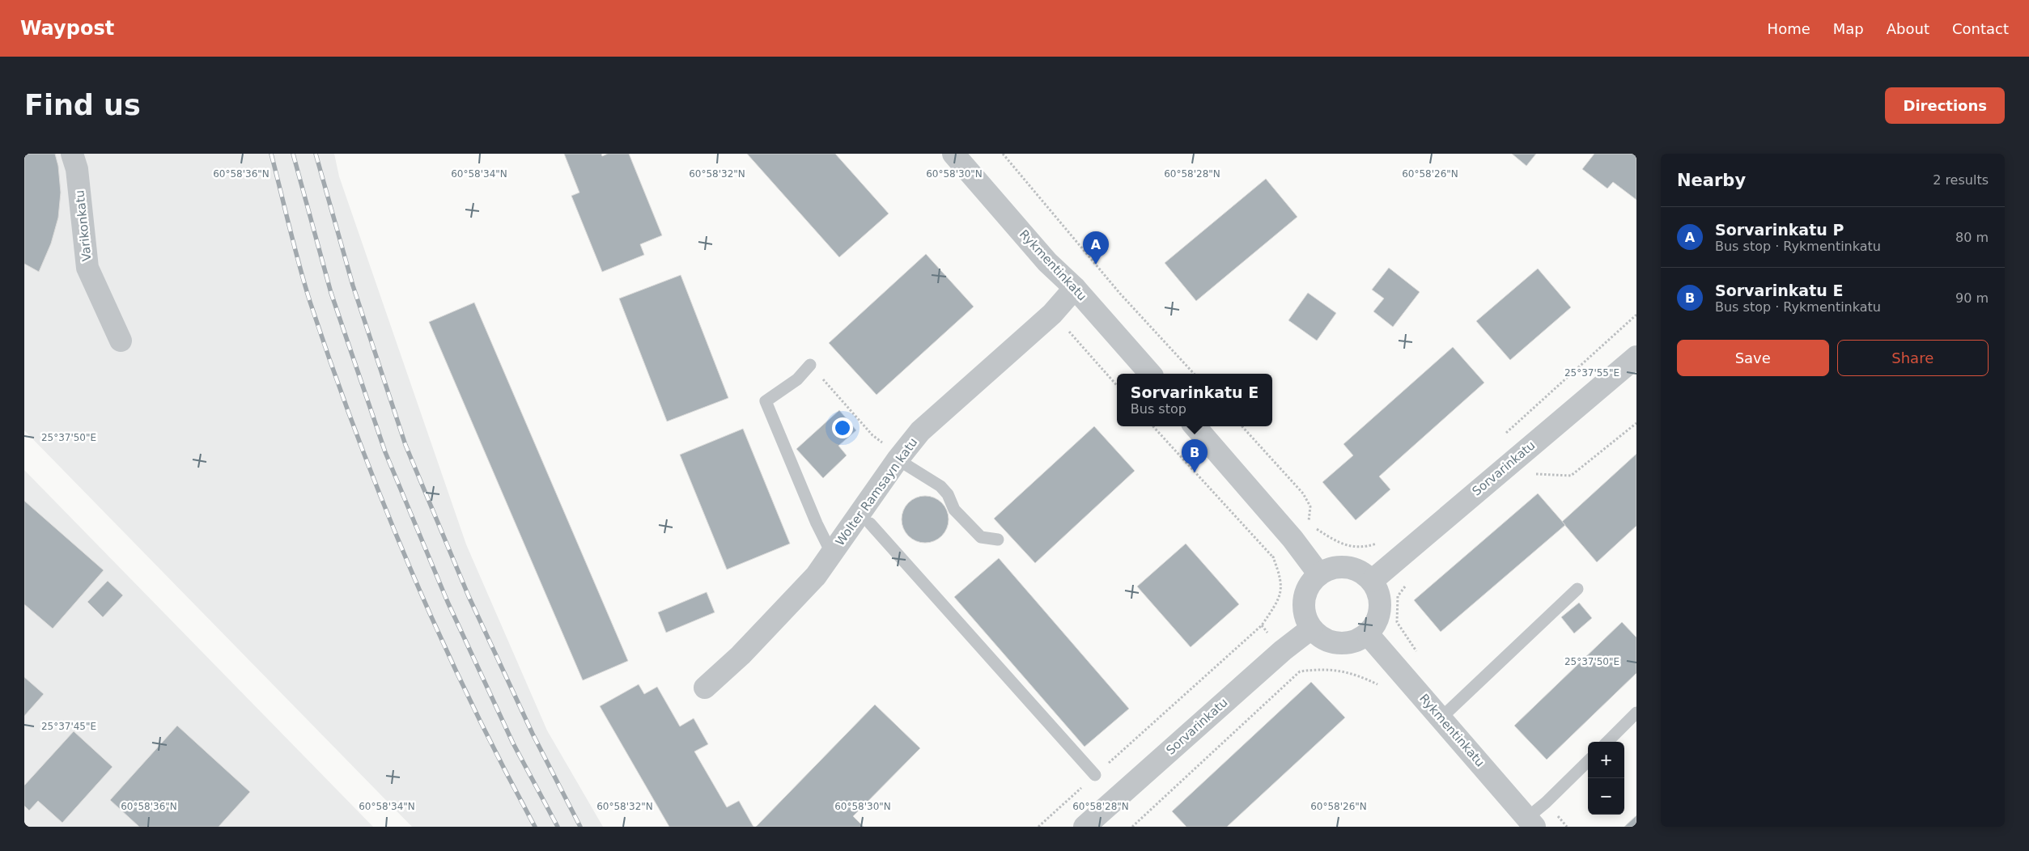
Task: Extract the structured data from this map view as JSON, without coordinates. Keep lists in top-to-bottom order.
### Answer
{
  "streets": {
    "street": [
      "Varikonkatu",
      "Rykmentinkatu",
      "Sorvarinkatu",
      "Wolter Ramsayn katu"
    ]
  },
  "crossings": [
    ["Rykmentinkatu", "Sorvarinkatu"],
    ["Rykmentinkatu", "Wolter Ramsayn katu"]
  ],
  "page": {
    "header": "Waypost",
    "nav": [
      "Home",
      "Map",
      "About",
      "Contact"
    ],
    "buttons": [
      "Directions",
      ["Save", "Share"]
    ],
    "title": "Find us",
    "heading": ["Nearby", "2 results"],
    "list": [
      {
        "mark": "A",
        "name": "Sorvarinkatu P",
        "note": "Bus stop · Rykmentinkatu",
        "value": "80 m"
      },
      {
        "mark": "B",
        "name": "Sorvarinkatu E",
        "note": "Bus stop · Rykmentinkatu",
        "value": "90 m"
      }
    ],
    "pins": ["A", "B"],
    "popup": ["Sorvarinkatu E", "Bus stop"],
    "map_buttons": ["+", "−"]
  },
  "coordinates": [
    "60°58'36\"N",
    "60°58'34\"N",
    "60°58'32\"N",
    "60°58'30\"N",
    "60°58'28\"N",
    "60°58'26\"N",
    "25°37'55\"E",
    "25°37'50\"E",
    "25°37'45\"E"
  ]
}
